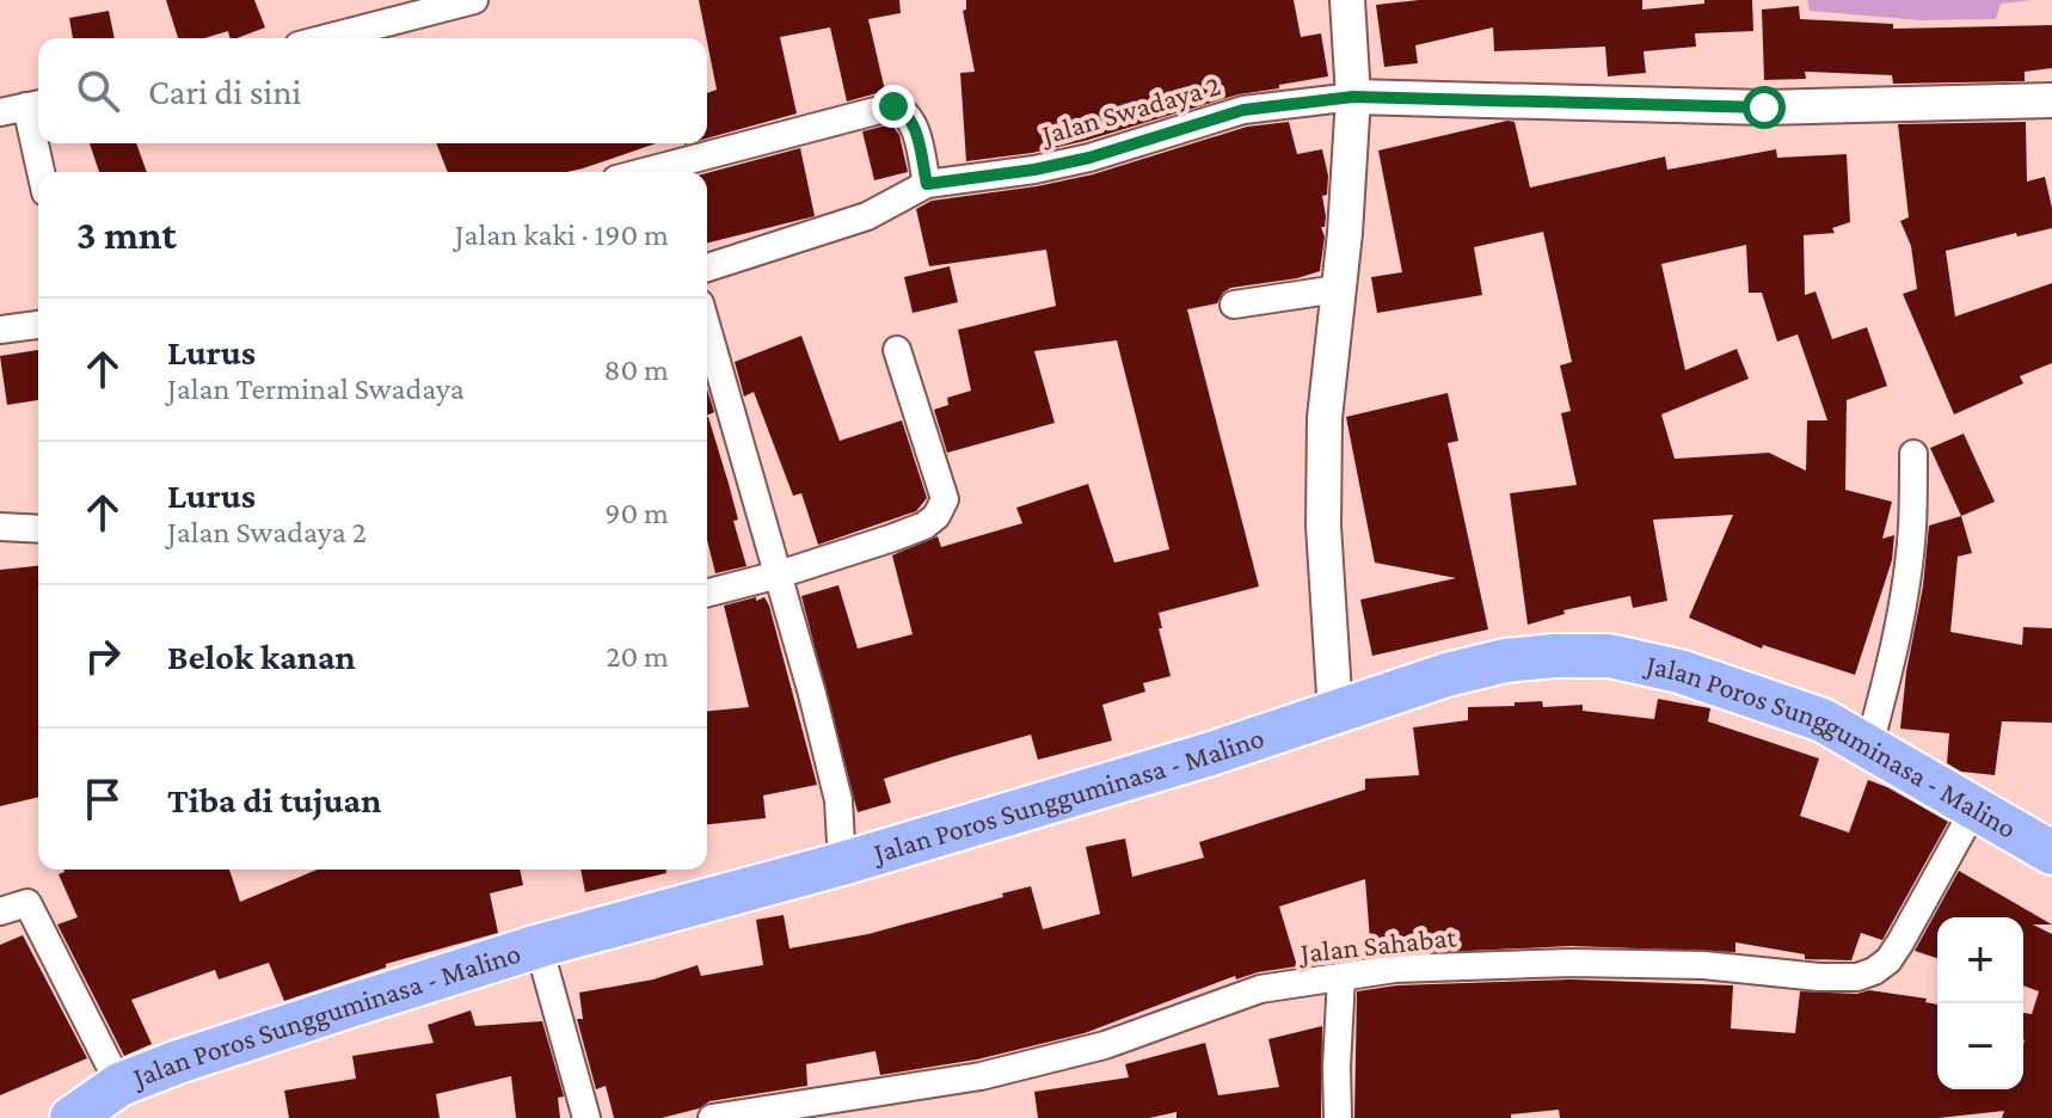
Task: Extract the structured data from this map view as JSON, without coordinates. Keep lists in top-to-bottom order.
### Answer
{
  "streets": {
    "main road": ["Jalan Poros Sungguminasa - Malino"],
    "street": ["Jalan Swadaya 2", "Jalan Sahabat"]
  },
  "crossings": [
    ["Jalan Poros Sungguminasa - Malino", "Jalan Sahabat"]
  ],
  "page": {
    "search": "Cari di sini",
    "heading": ["3 mnt", "Jalan kaki · 190 m"],
    "list": [
      ["Lurus", "Jalan Terminal Swadaya", "80 m"],
      ["Lurus", "Jalan Swadaya 2", "90 m"],
      ["Belok kanan", "20 m"],
      "Tiba di tujuan"
    ],
    "map_buttons": ["+", "−"]
  }
}
